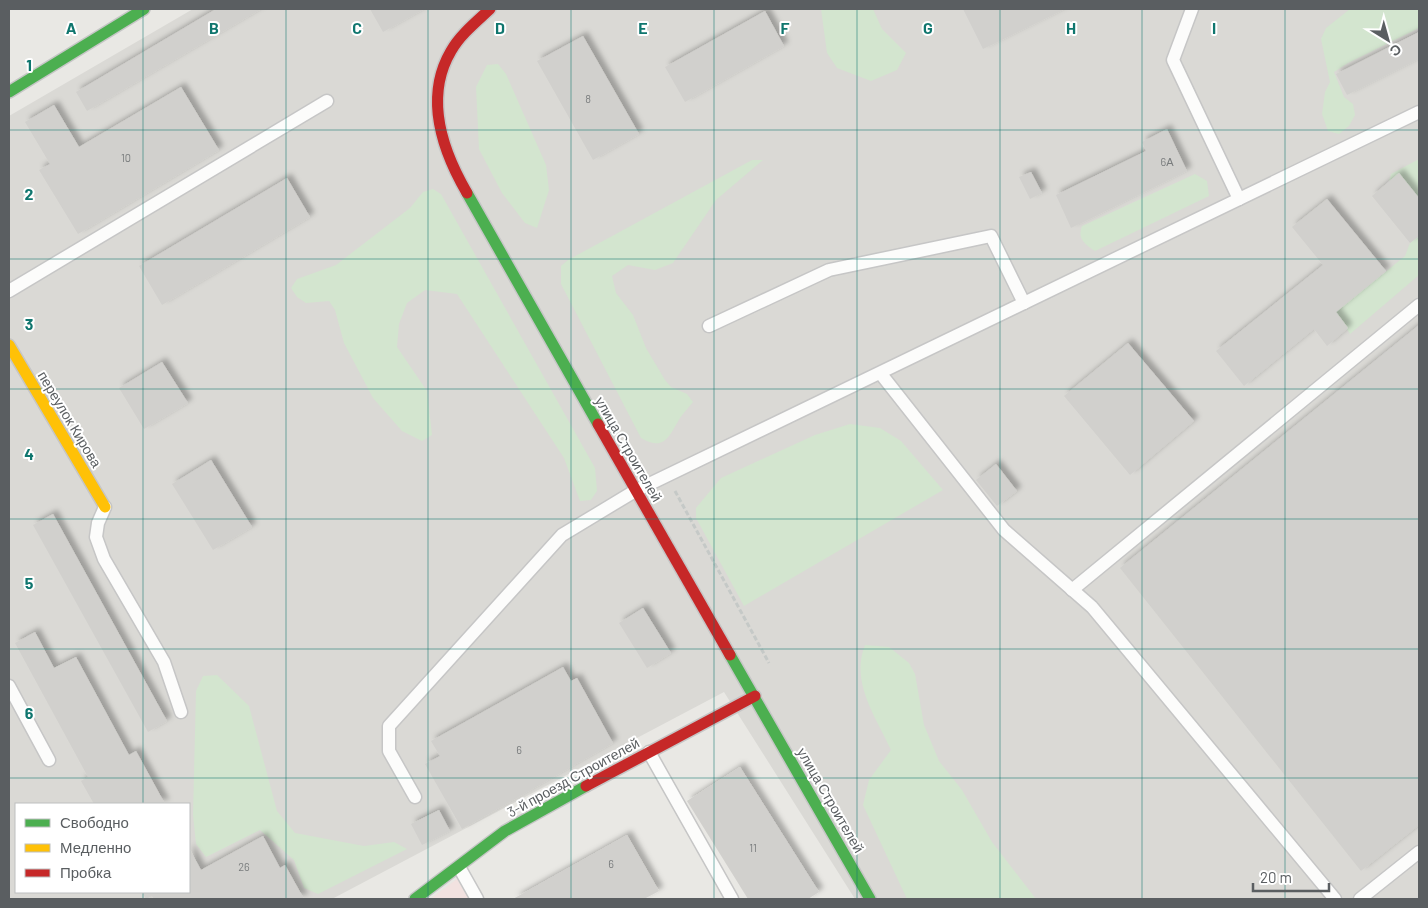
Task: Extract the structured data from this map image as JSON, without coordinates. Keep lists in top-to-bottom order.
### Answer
{
  "streets": {
    "main road": ["переулок Кирова", "улица Строителей", "3-й проезд Строителей"]
  },
  "crossings": [
    ["улица Строителей", "3-й проезд Строителей"]
  ],
  "house_numbers": [
    "8",
    "10",
    "6А",
    "6",
    "11",
    "6",
    "26"
  ],
  "legend": ["Свободно", "Медленно", "Пробка"],
  "scale_bar": "20 m",
  "north": "bottom right",
  "grid": {
    "columns": [
      "A",
      "B",
      "C",
      "D",
      "E",
      "F",
      "G",
      "H",
      "I"
    ],
    "rows": [
      "1",
      "2",
      "3",
      "4",
      "5",
      "6"
    ]
  }
}
